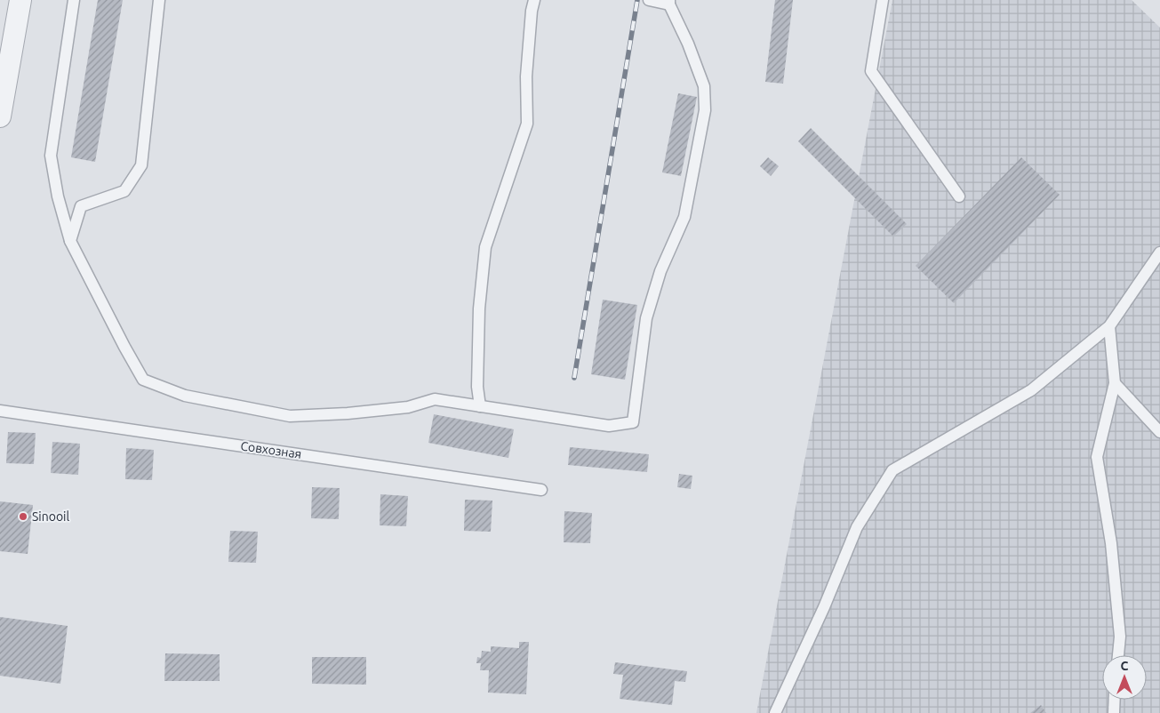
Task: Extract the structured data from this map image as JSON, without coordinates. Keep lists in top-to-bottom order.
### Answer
{
  "streets": {
    "lane": ["Совхозная"]
  },
  "places": ["Sinooil"],
  "north": "top"
}
